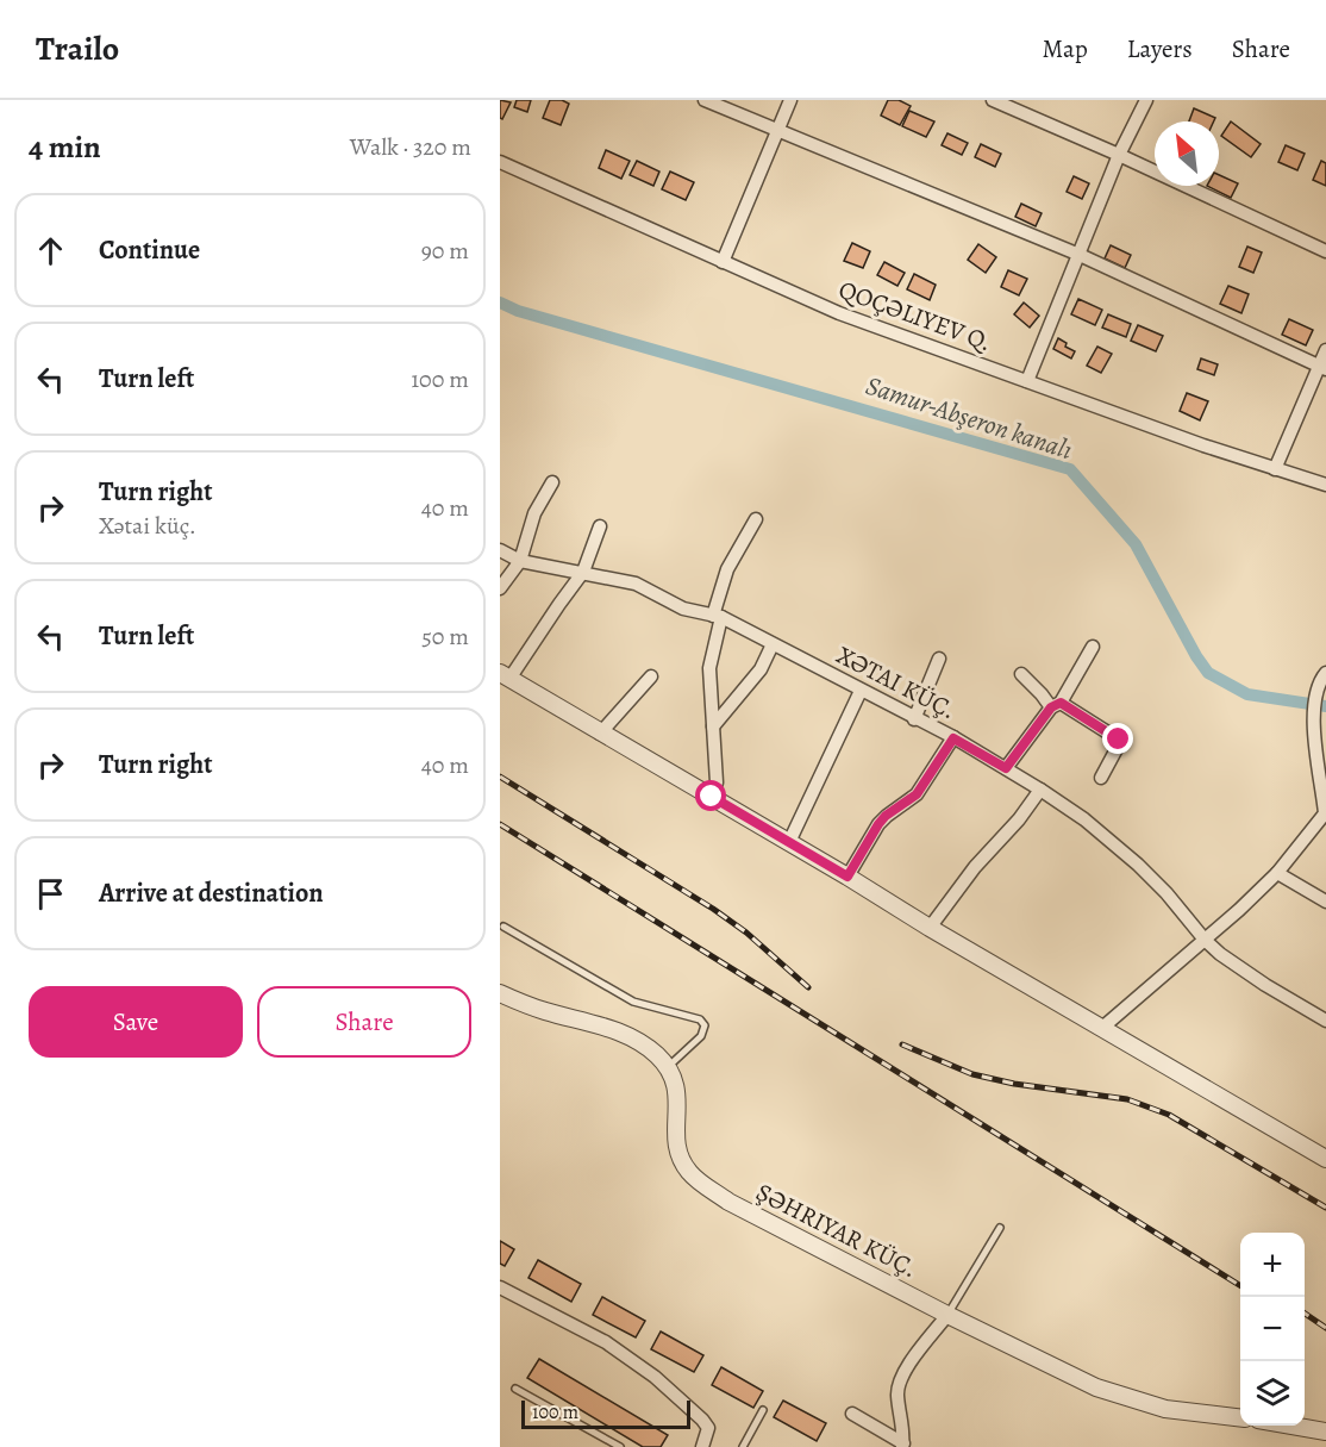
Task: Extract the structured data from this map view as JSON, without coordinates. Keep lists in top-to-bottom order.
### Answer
{
  "streets": {
    "street": ["QOÇƏLIYEV Q.", "XƏTAI KÜÇ.", "ŞƏHRIYAR KÜÇ."]
  },
  "water": ["Samur-Abşeron kanalı"],
  "scale_bar": "100 m",
  "north": "top left",
  "page": {
    "header": "Trailo",
    "nav": ["Map", "Layers", "Share"],
    "heading": ["4 min", "Walk · 320 m"],
    "list": [
      ["Continue", "90 m"],
      ["Turn left", "100 m"],
      ["Turn right", "Xətai küç.", "40 m"],
      ["Turn left", "50 m"],
      ["Turn right", "40 m"],
      "Arrive at destination"
    ],
    "buttons": ["Save", "Share"],
    "map_buttons": ["+", "−"],
    "scale": "100 m"
  }
}
